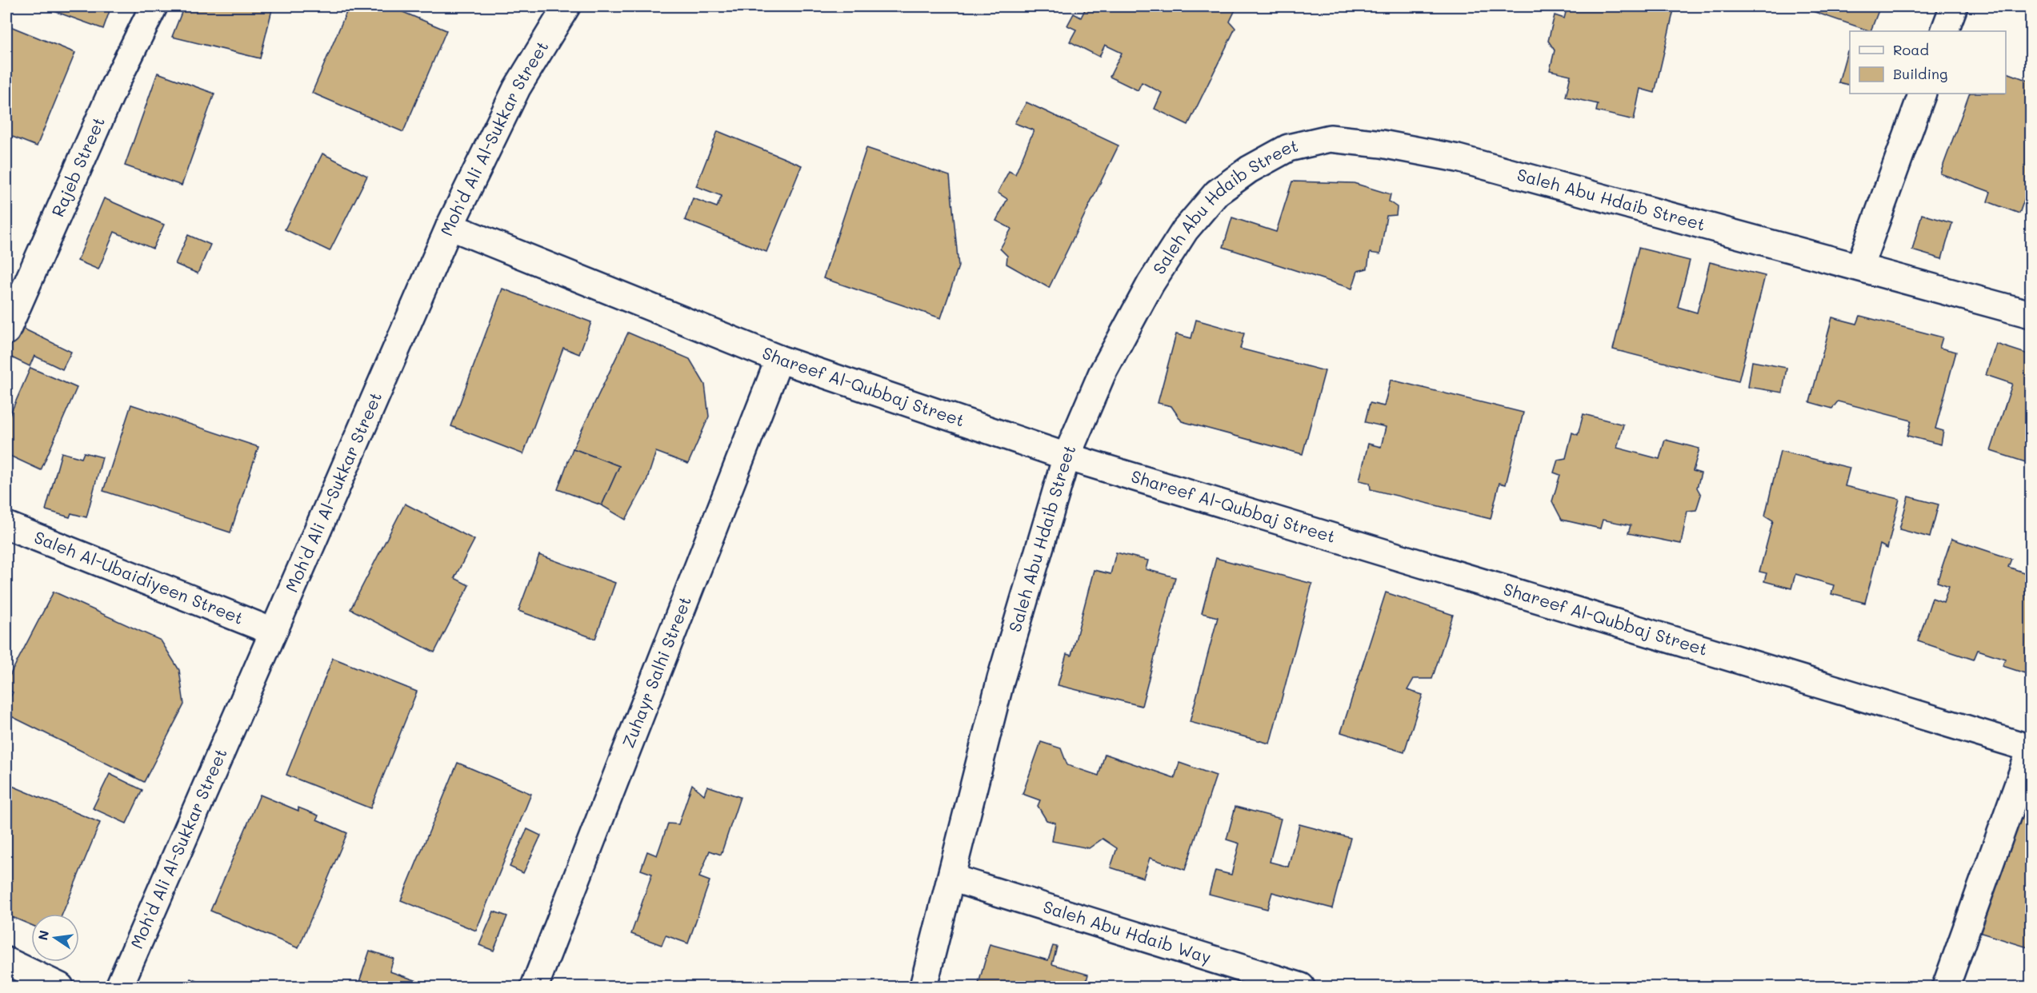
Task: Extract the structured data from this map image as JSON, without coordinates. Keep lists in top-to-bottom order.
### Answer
{
  "streets": {
    "street": [
      "Moh'd Ali Al-Sukkar Street",
      "Rajeb Street",
      "Saleh Abu Hdaib Street",
      "Shareef Al-Qubbaj Street",
      "Saleh Al-Ubaidiyeen Street",
      "Zuhayr Salhi Street",
      "Saleh Abu Hdaib Way"
    ]
  },
  "crossings": [
    ["Moh'd Ali Al-Sukkar Street", "Shareef Al-Qubbaj Street"],
    ["Moh'd Ali Al-Sukkar Street", "Saleh Al-Ubaidiyeen Street"],
    ["Saleh Abu Hdaib Street", "Shareef Al-Qubbaj Street"],
    ["Saleh Abu Hdaib Street", "Saleh Abu Hdaib Way"],
    ["Shareef Al-Qubbaj Street", "Zuhayr Salhi Street"]
  ],
  "legend": ["Road", "Building"],
  "north": "left"
}
